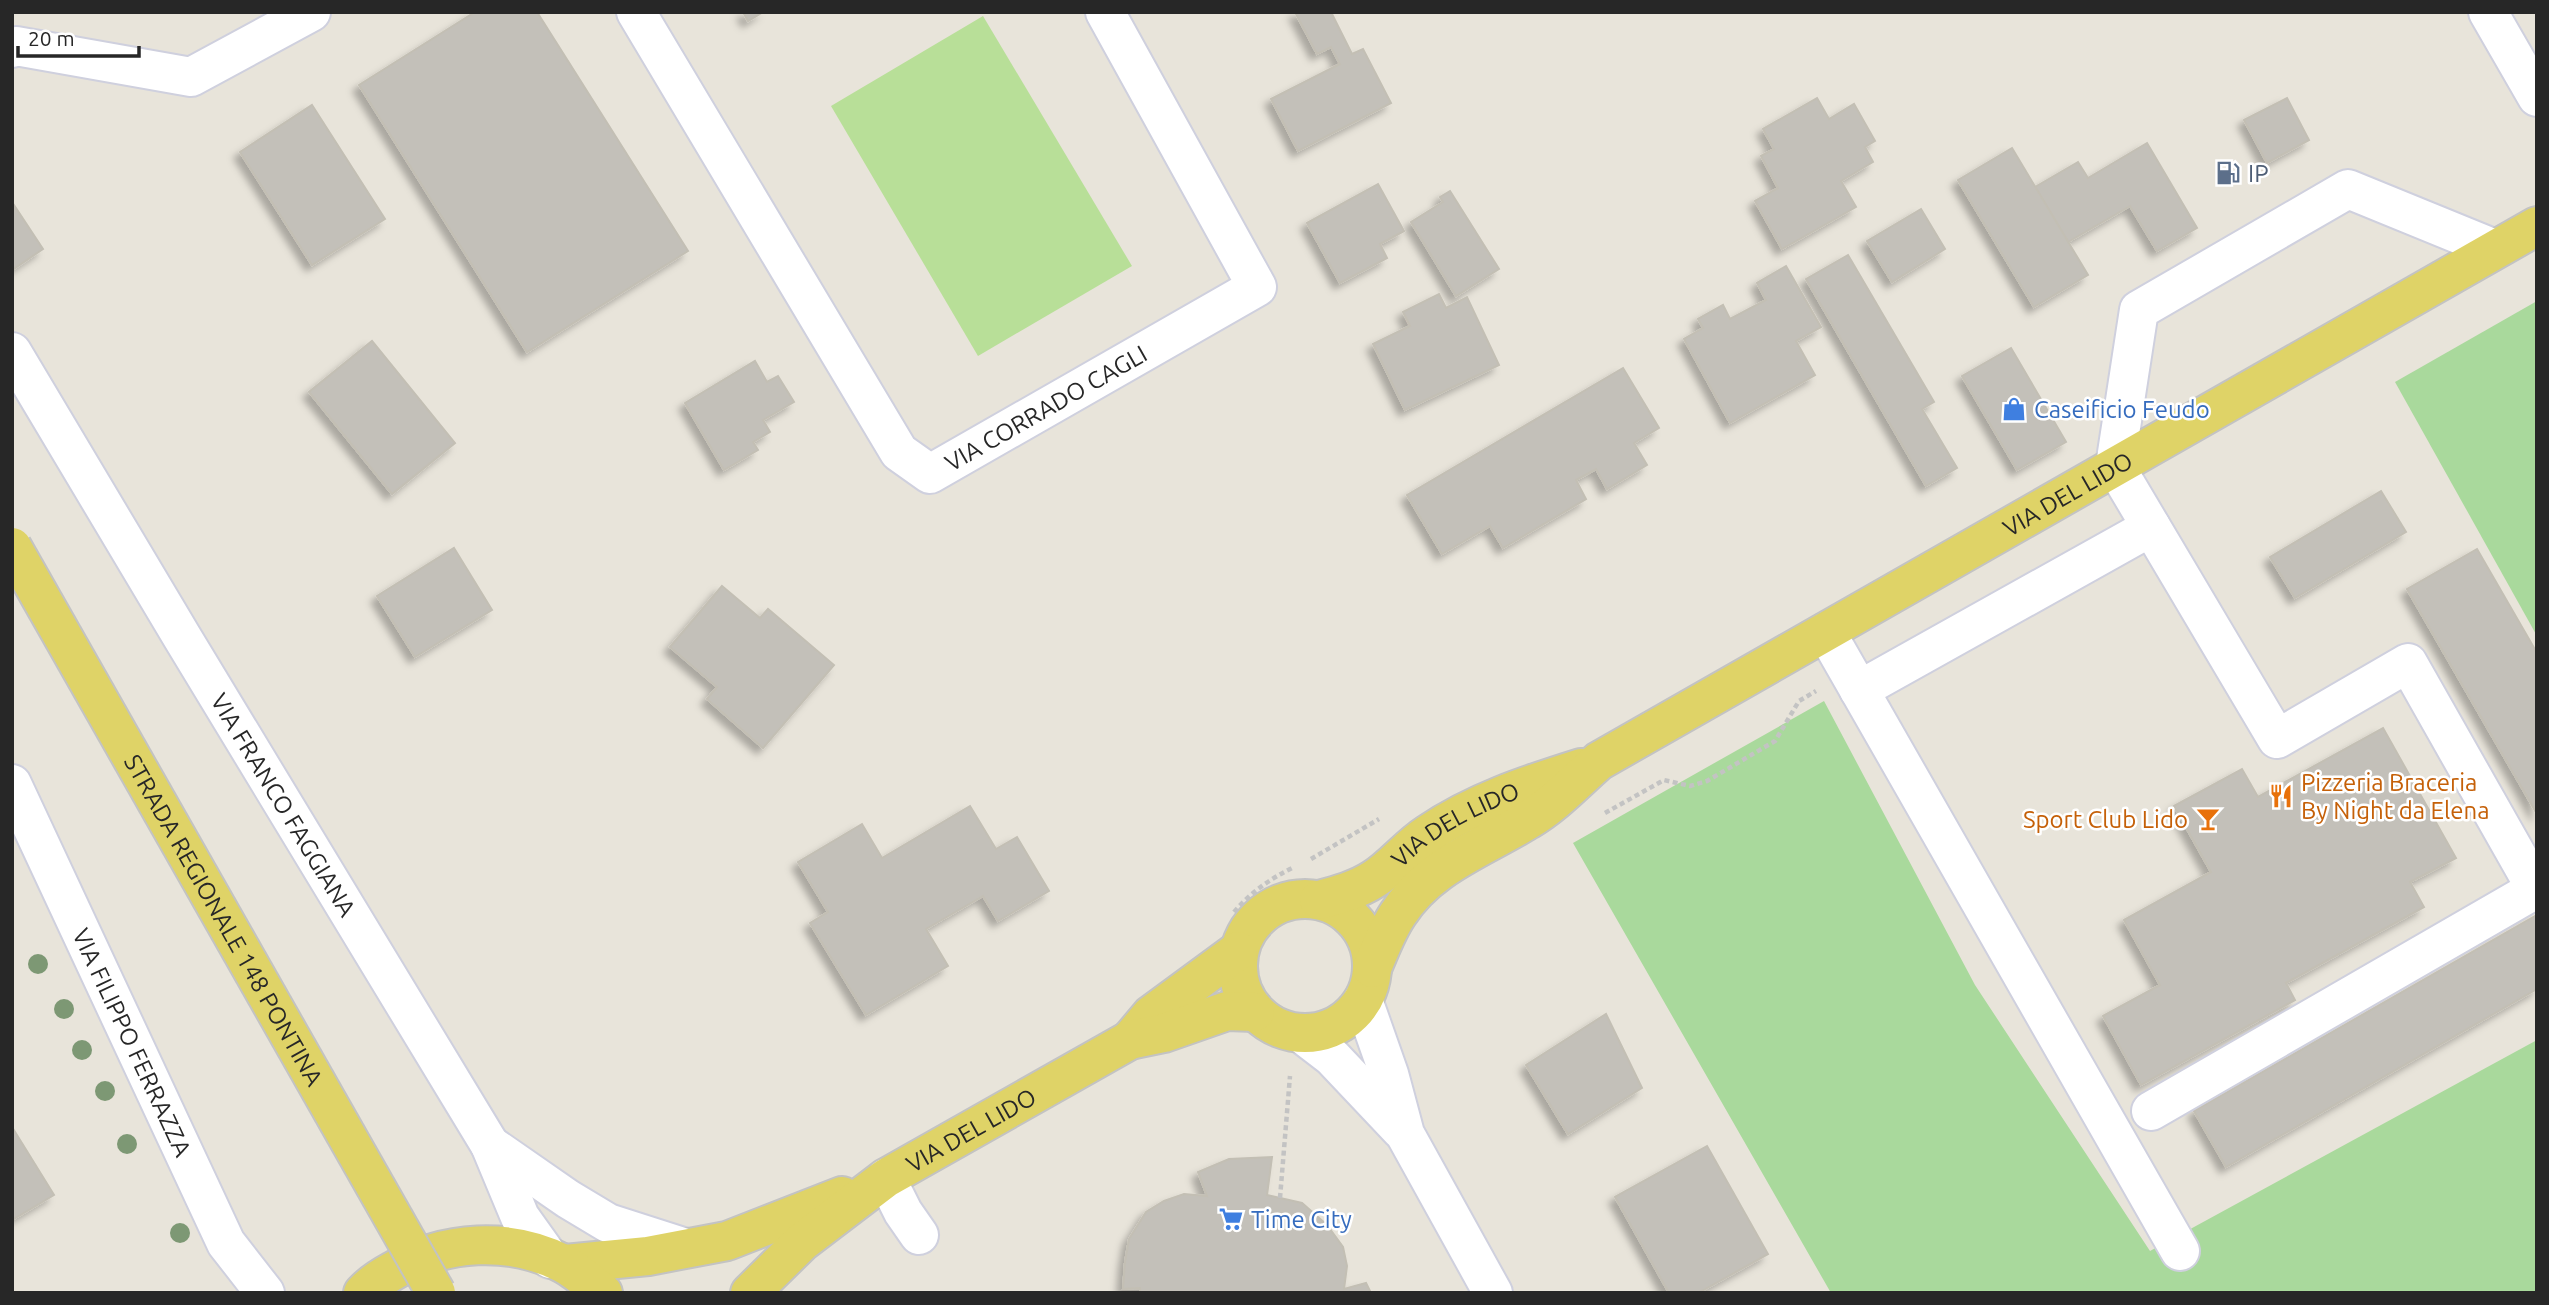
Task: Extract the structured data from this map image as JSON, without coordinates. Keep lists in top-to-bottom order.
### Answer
{
  "streets": {
    "main road": ["VIA DEL LIDO", "STRADA REGIONALE 148 PONTINA"],
    "street": ["VIA CORRADO CAGLI", "VIA FRANCO FAGGIANA", "VIA FILIPPO FERRAZZA"]
  },
  "crossings": [
    ["VIA DEL LIDO", "VIA FRANCO FAGGIANA"]
  ],
  "places": {
    "fuel station": ["IP"],
    "shop": ["Caseificio Feudo"],
    "restaurant": ["Pizzeria Braceria By Night da Elena"],
    "bar": ["Sport Club Lido"],
    "supermarket": ["Time City"]
  },
  "scale_bar": "20 m"
}
